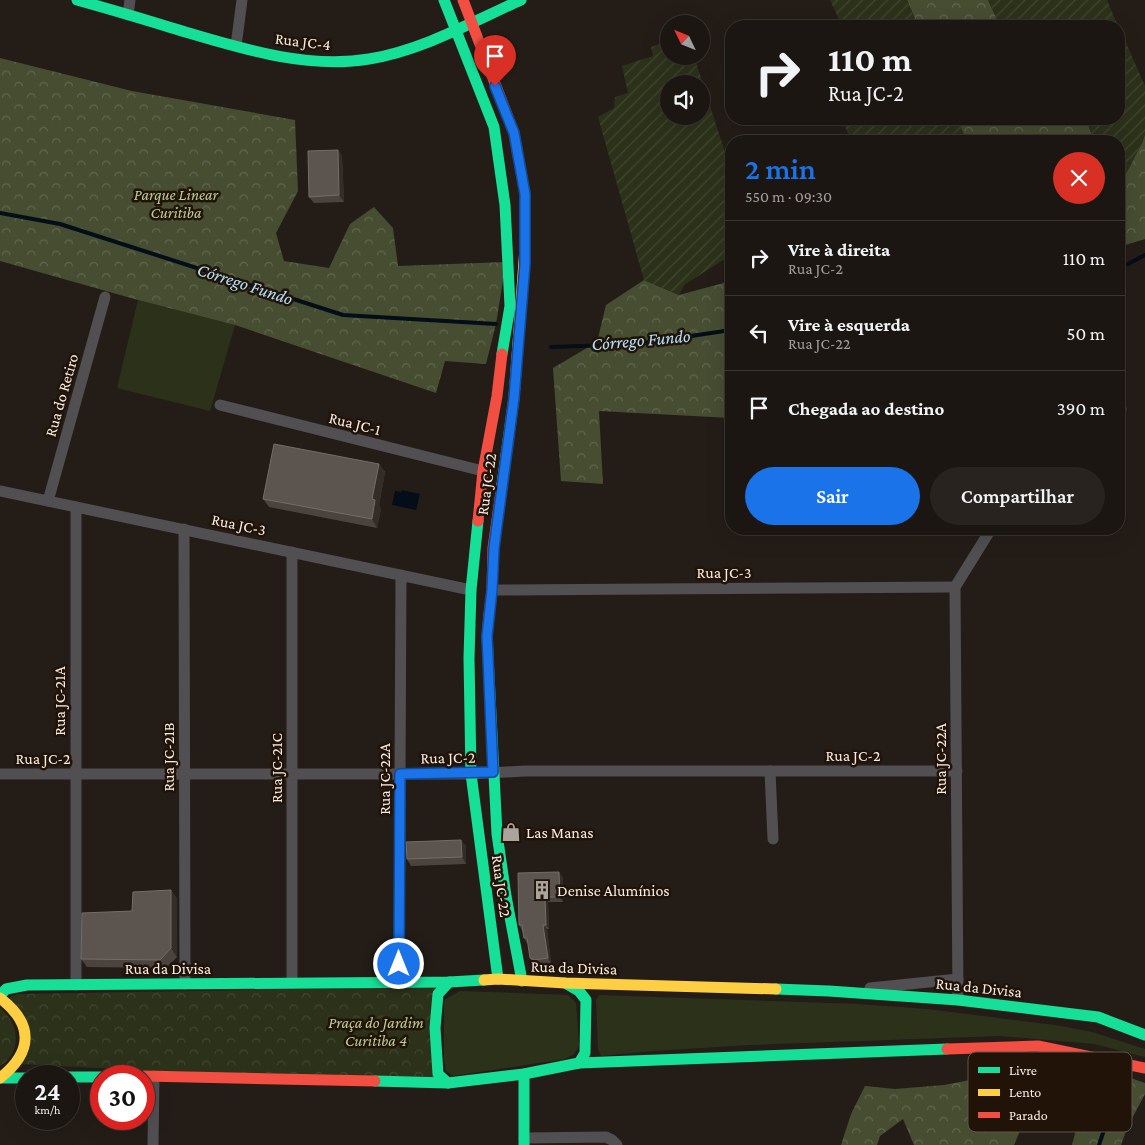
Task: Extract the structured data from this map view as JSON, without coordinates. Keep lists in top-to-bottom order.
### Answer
{
  "streets": {
    "main road": ["Rua JC-4", "Rua JC-22", "Rua da Divisa"],
    "street": [
      "Rua do Retiro",
      "Rua JC-1",
      "Rua JC-3",
      "Rua JC-21A",
      "Rua JC-2",
      "Rua JC-21B",
      "Rua JC-22A",
      "Rua JC-21C"
    ]
  },
  "crossings": [
    ["Rua JC-4", "Rua JC-22"],
    ["Rua do Retiro", "Rua JC-3"],
    ["Rua JC-1", "Rua JC-22"],
    ["Rua JC-22", "Rua JC-3"],
    ["Rua JC-22", "Rua JC-2"],
    ["Rua JC-22", "Rua da Divisa"],
    ["Rua JC-3", "Rua JC-21A"],
    ["Rua JC-3", "Rua JC-21B"],
    ["Rua JC-3", "Rua JC-22A"],
    ["Rua JC-3", "Rua JC-21C"],
    ["Rua JC-21A", "Rua JC-2"],
    ["Rua JC-21A", "Rua da Divisa"],
    ["Rua JC-2", "Rua JC-21B"],
    ["Rua JC-2", "Rua JC-22A"],
    ["Rua JC-2", "Rua JC-21C"],
    ["Rua JC-21B", "Rua da Divisa"],
    ["Rua JC-22A", "Rua da Divisa"],
    ["Rua JC-21C", "Rua da Divisa"]
  ],
  "water": ["Córrego Fundo"],
  "parks": ["Parque Linear Curitiba", "Praça do Jardim Curitiba 4"],
  "places": {
    "shop": ["Las Manas"],
    "building": ["Denise Alumínios"]
  },
  "legend": ["Livre", "Lento", "Parado"],
  "north": "top left",
  "page": {
    "turn": ["110 m", "Rua JC-2"],
    "heading": ["2 min", "550 m · 09:30"],
    "list": [
      {
        "name": "Vire à direita",
        "note": "Rua JC-2",
        "value": "110 m"
      },
      {
        "name": "Vire à esquerda",
        "note": "Rua JC-22",
        "value": "50 m"
      },
      {
        "name": "Chegada ao destino",
        "value": "390 m"
      }
    ],
    "buttons": ["Sair", "Compartilhar"],
    "speed": "24 km/h",
    "limit": "30"
  }
}
